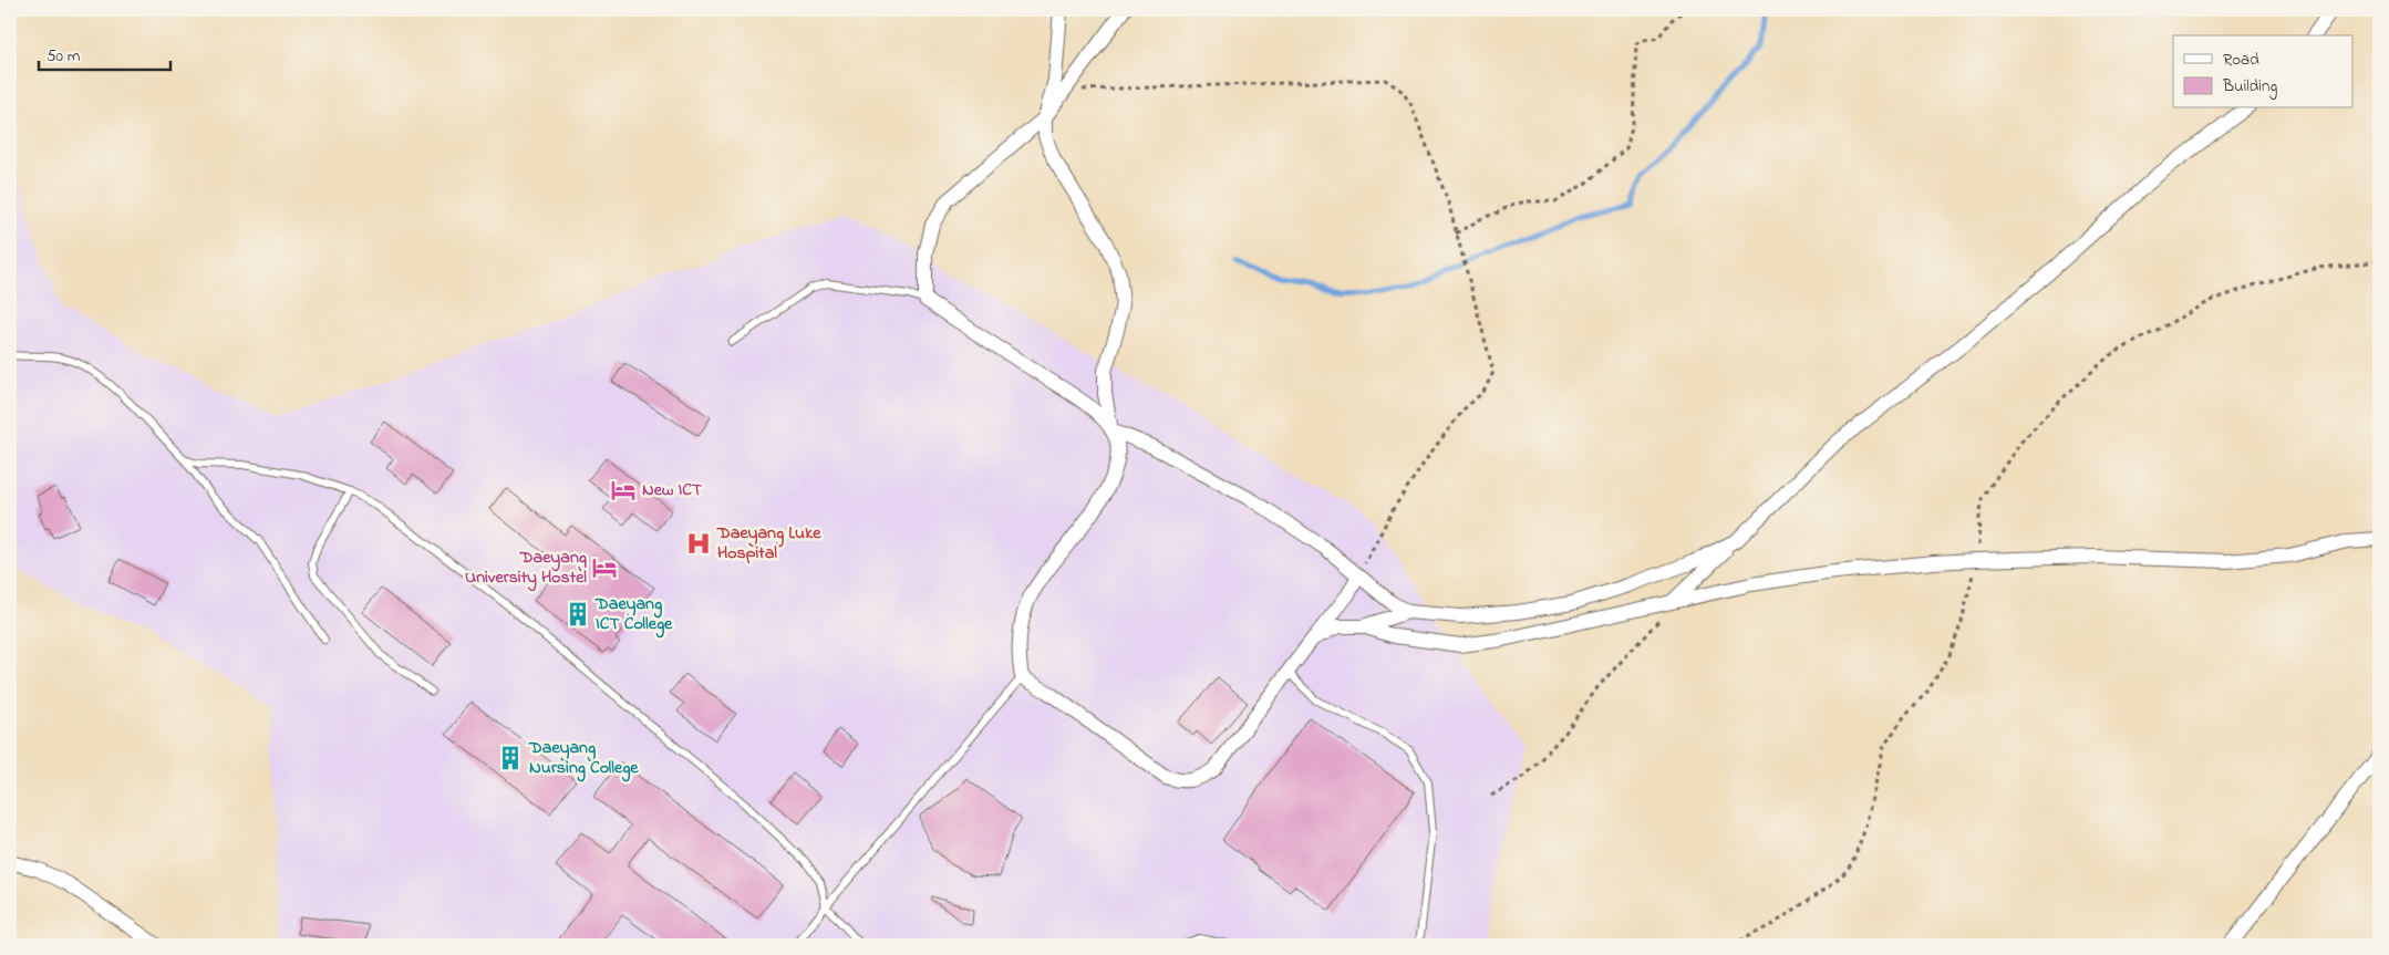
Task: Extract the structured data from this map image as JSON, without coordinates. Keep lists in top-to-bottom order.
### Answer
{
  "places": {
    "hotel": ["New ICT", "Daeyang University Hostel"],
    "hospital": ["Daeyang Luke Hospital"],
    "building": ["Daeyang ICT College", "Daeyang Nursing College"]
  },
  "legend": ["Road", "Building"],
  "scale_bar": "50 m"
}
